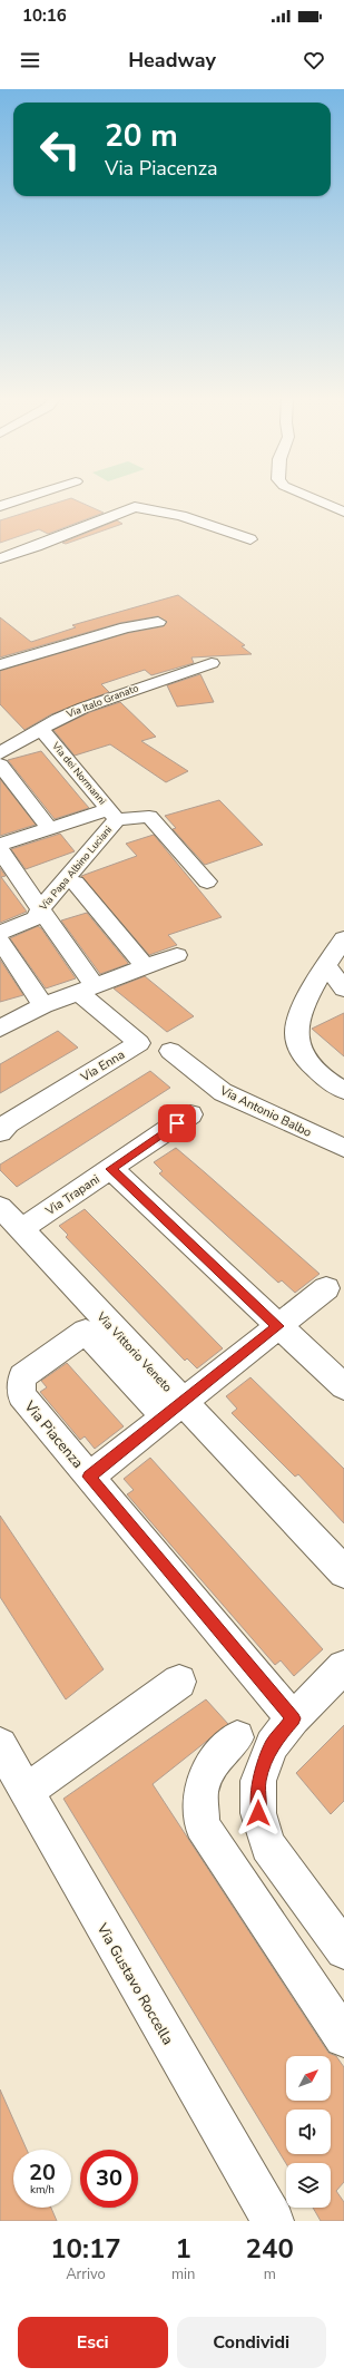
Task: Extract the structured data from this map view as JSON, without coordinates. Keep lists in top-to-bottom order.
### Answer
{
  "streets": {
    "street": [
      "Via Italo Granato",
      "Via dei Normanni",
      "Via Papa Albino Luciani",
      "Via Enna",
      "Via Antonio Balbo",
      "Via Trapani",
      "Via Vittorio Veneto",
      "Via Piacenza",
      "Via Gustavo Roccella"
    ]
  },
  "crossings": [
    ["Via Italo Granato", "Via dei Normanni"],
    ["Via dei Normanni", "Via Papa Albino Luciani"],
    ["Via Trapani", "Via Vittorio Veneto"],
    ["Via Vittorio Veneto", "Via Piacenza"]
  ],
  "north": "top right",
  "page": {
    "status": "10:16",
    "header": "Headway",
    "turn": ["20 m", "Via Piacenza"],
    "speed": "20 km/h",
    "limit": "30",
    "eta": [
      "10:17",
      "Arrivo",
      "1",
      "min",
      "240",
      "m"
    ],
    "buttons": ["Esci", "Condividi"]
  }
}
